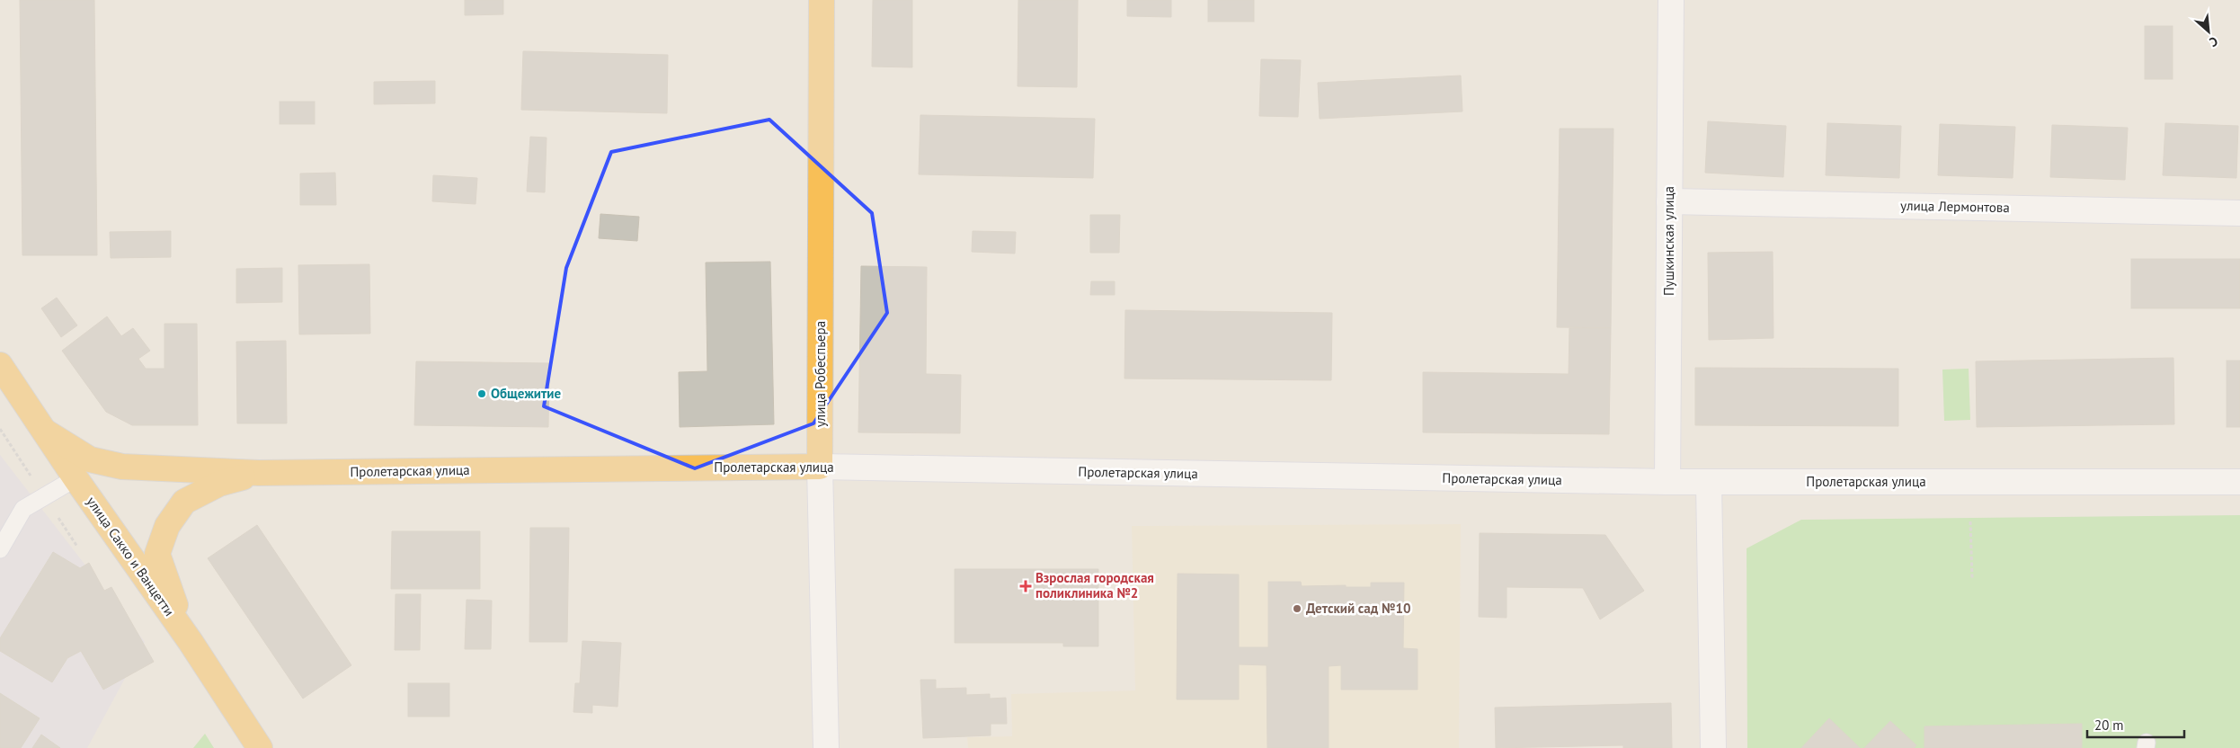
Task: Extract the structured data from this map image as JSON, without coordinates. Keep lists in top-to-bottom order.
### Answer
{
  "streets": {
    "highway": ["улица Робеспьера", "Пролетарская улица", "улица Сакко и Ванцетти"],
    "street": ["улица Лермонтова", "Пушкинская улица"]
  },
  "crossings": [
    ["улица Лермонтова", "Пушкинская улица"],
    ["Пушкинская улица", "Пролетарская улица"],
    ["улица Робеспьера", "Пролетарская улица"],
    ["Пролетарская улица", "улица Сакко и Ванцетти"]
  ],
  "places": {
    "other": ["Общежитие", "Детский сад №10"],
    "health": ["Взрослая городская поликлиника №2"]
  },
  "scale_bar": "20 m",
  "north": "bottom right"
}
